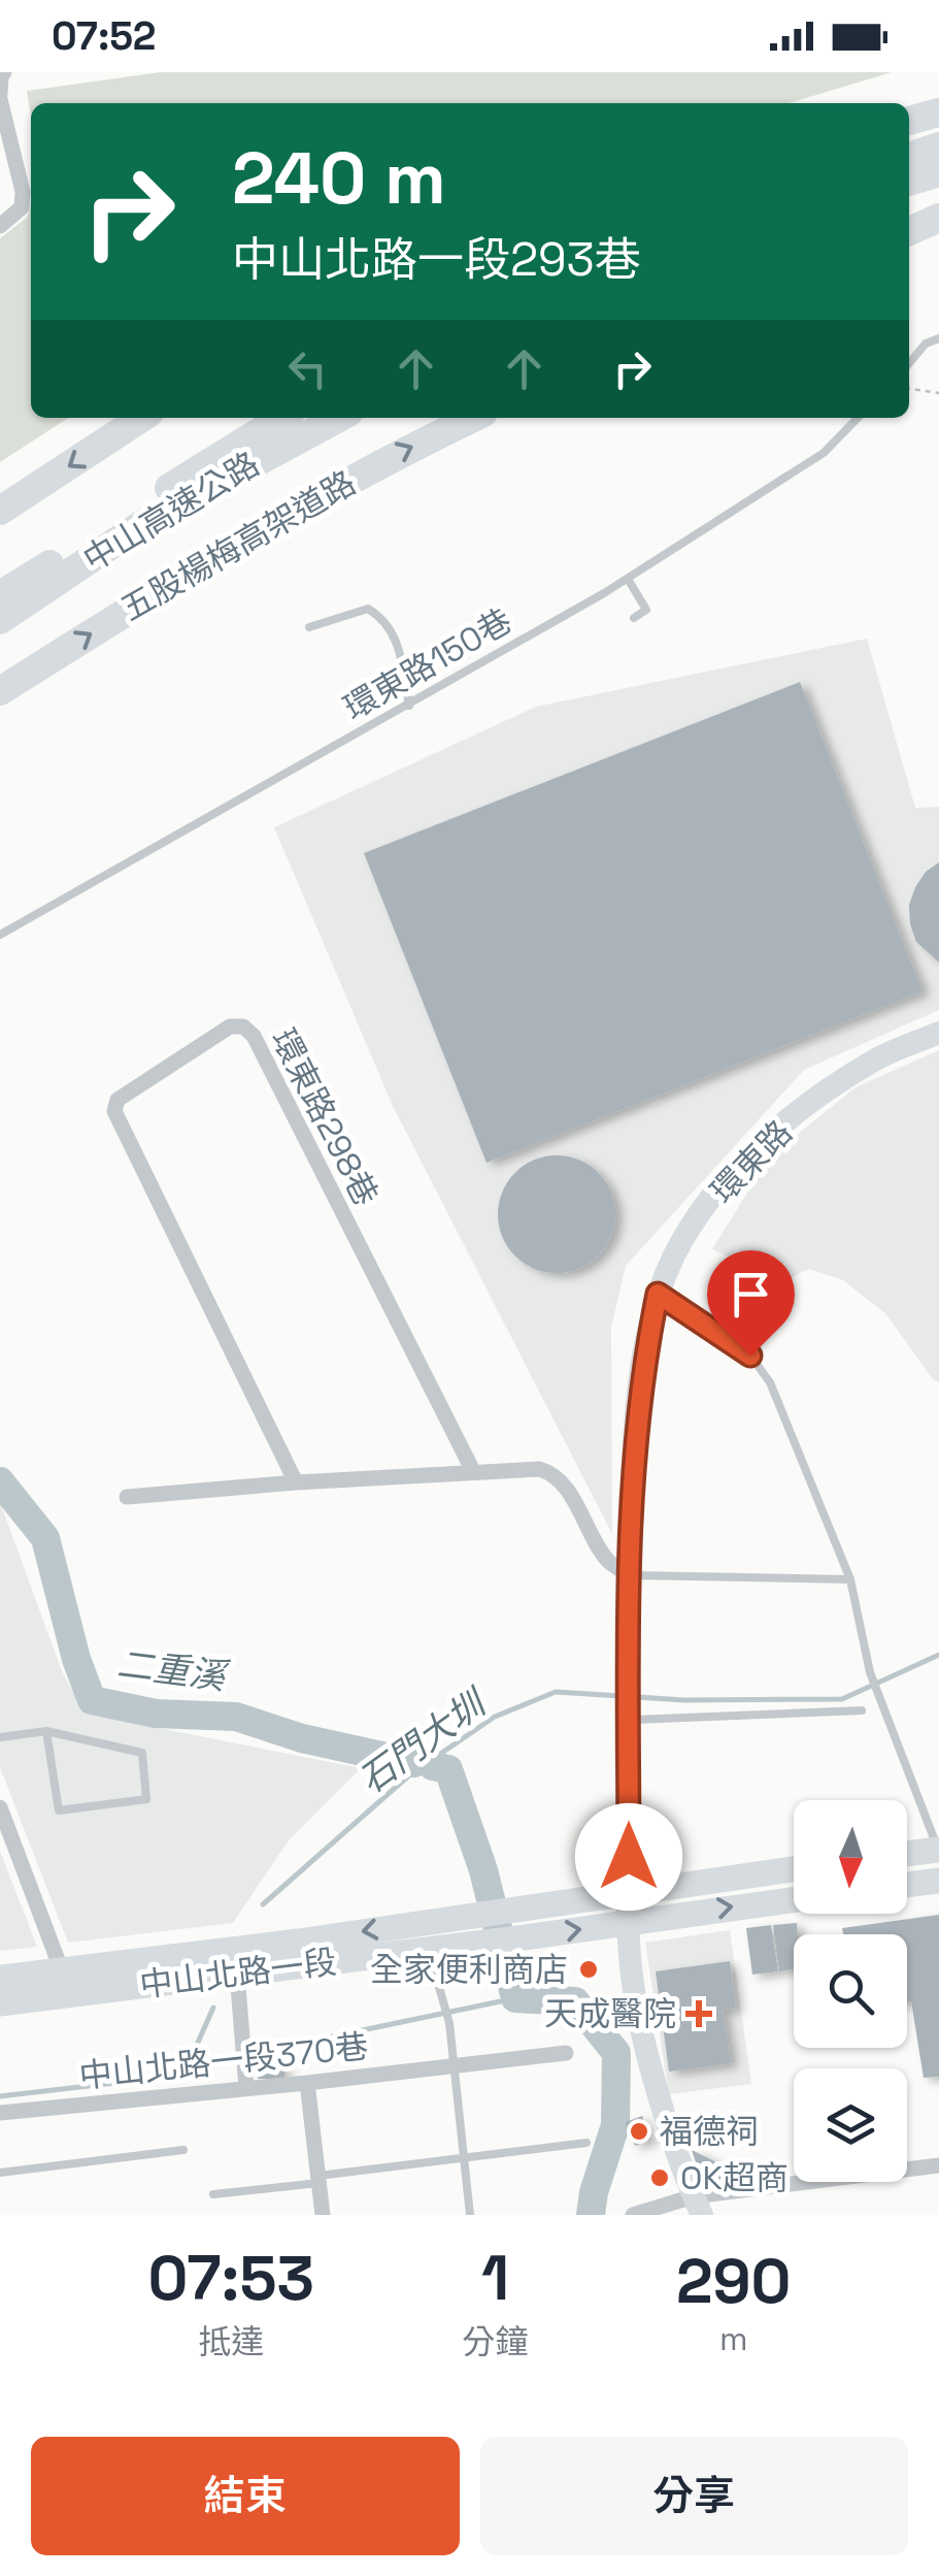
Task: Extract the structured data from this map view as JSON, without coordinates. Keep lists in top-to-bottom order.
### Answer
{
  "streets": {
    "highway": ["中山高速公路", "五股楊梅高架道路"],
    "main road": ["中山北路一段"],
    "street": ["環東路298巷", "環東路", "中山北路一段370巷"],
    "lane": ["環東路150巷"]
  },
  "crossings": [
    ["環東路", "中山北路一段"]
  ],
  "water": ["二重溪", "石門大圳"],
  "places": {
    "other": ["全家便利商店", "福德祠", "OK超商"],
    "health": ["天成醫院"]
  },
  "north": "bottom",
  "page": {
    "status": "07:52",
    "turn": ["240 m", "中山北路一段293巷"],
    "eta": [
      "07:53",
      "抵達",
      "1",
      "分鐘",
      "290",
      "m"
    ],
    "buttons": ["結束", "分享"]
  }
}
